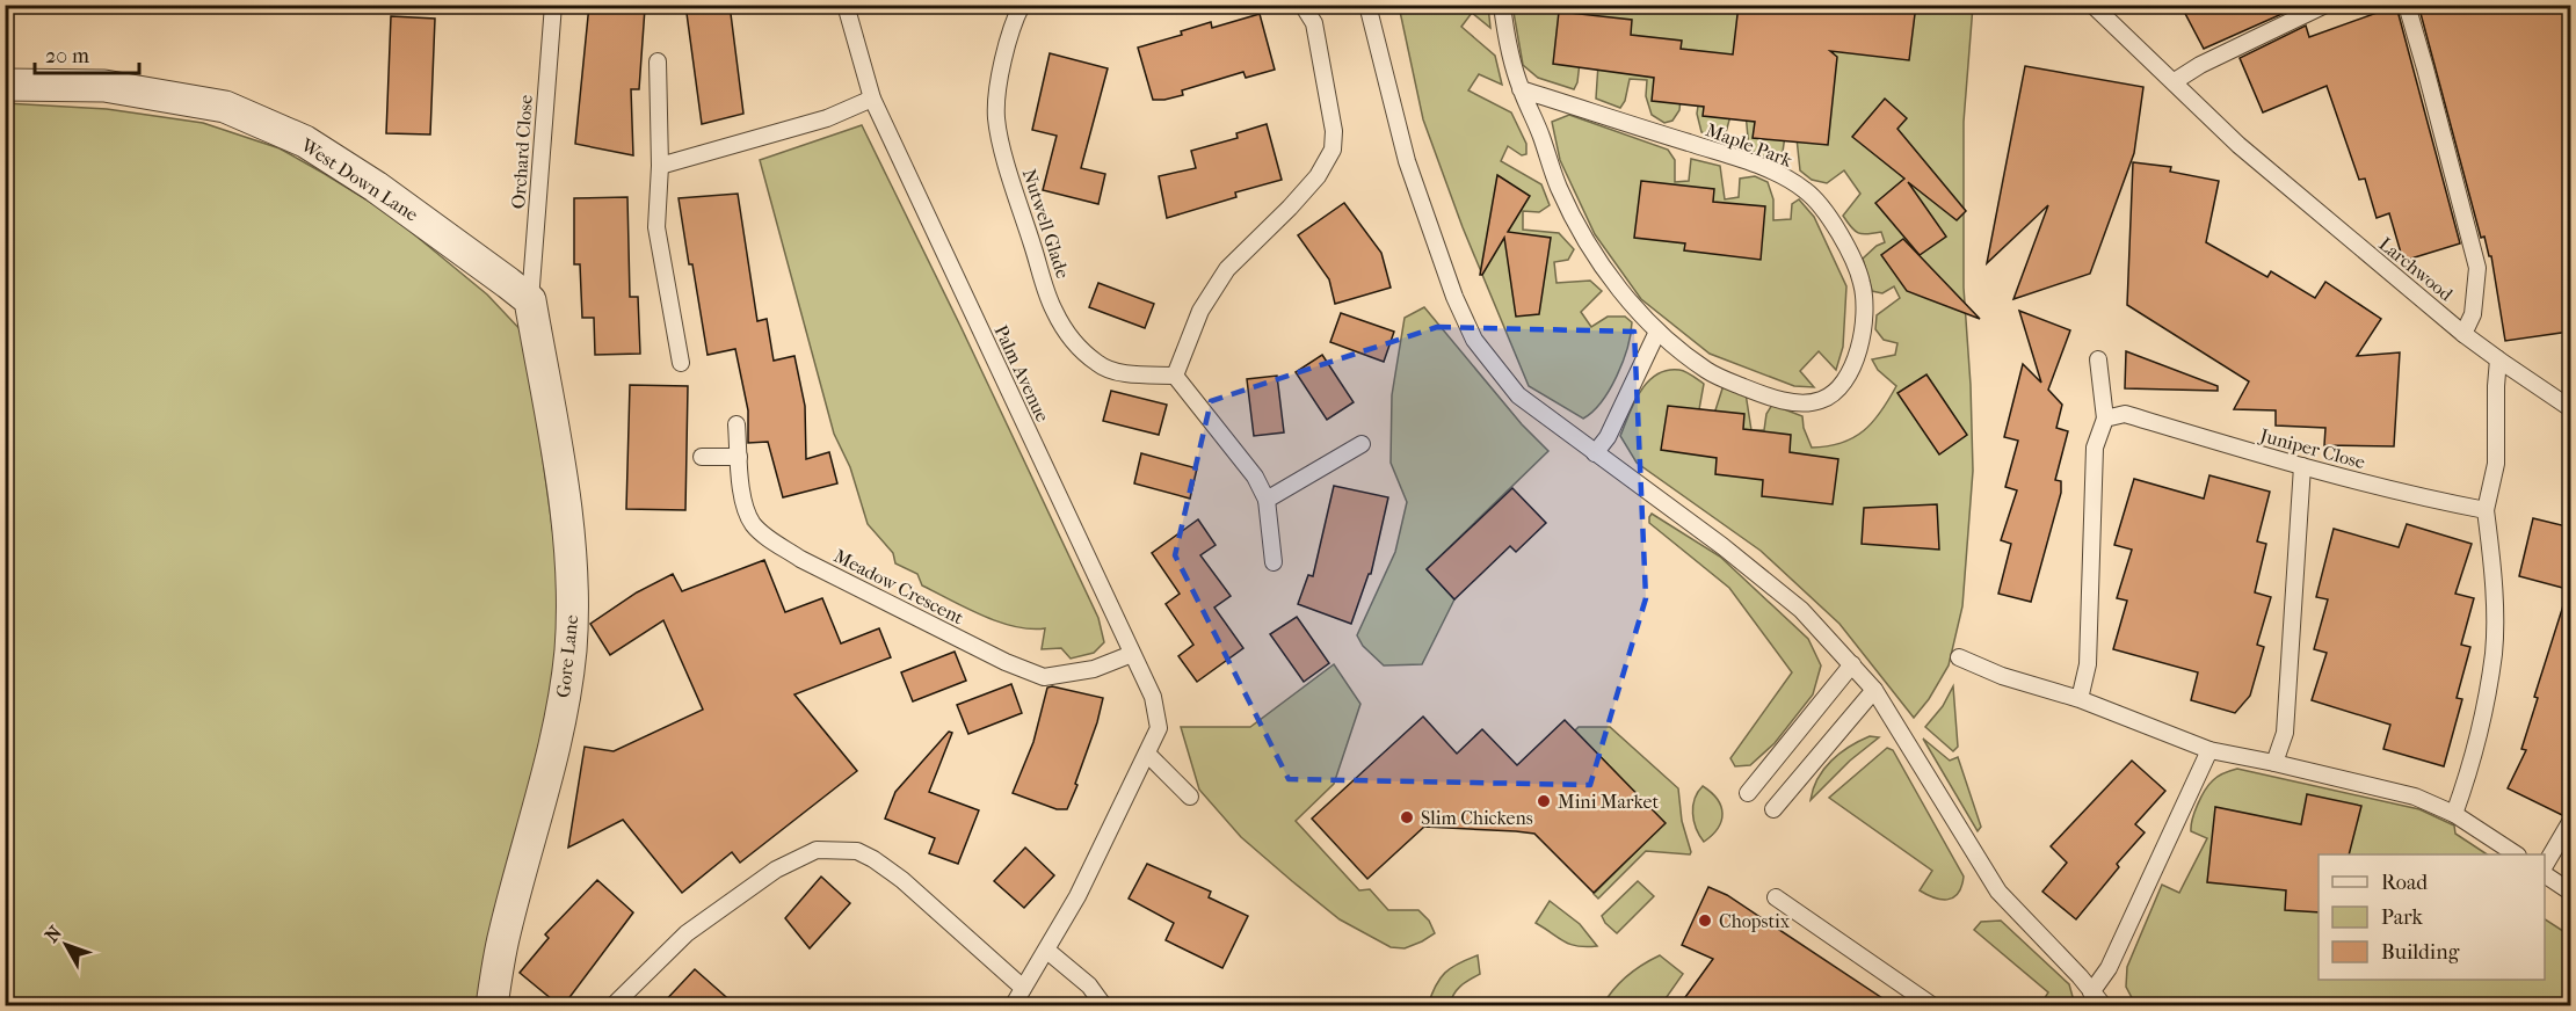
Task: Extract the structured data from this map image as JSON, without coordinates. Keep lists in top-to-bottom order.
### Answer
{
  "streets": {
    "street": ["West Down Lane", "Gore Lane"],
    "lane": [
      "Maple Park",
      "Orchard Close",
      "Nutwell Glade",
      "Larchwood",
      "Palm Avenue",
      "Juniper Close",
      "Meadow Crescent"
    ]
  },
  "crossings": [
    ["Orchard Close", "West Down Lane"],
    ["Orchard Close", "Gore Lane"],
    ["West Down Lane", "Gore Lane"],
    ["Palm Avenue", "Meadow Crescent"]
  ],
  "places": ["Mini Market", "Slim Chickens", "Chopstix"],
  "legend": ["Road", "Park", "Building"],
  "scale_bar": "20 m",
  "north": "top left"
}
